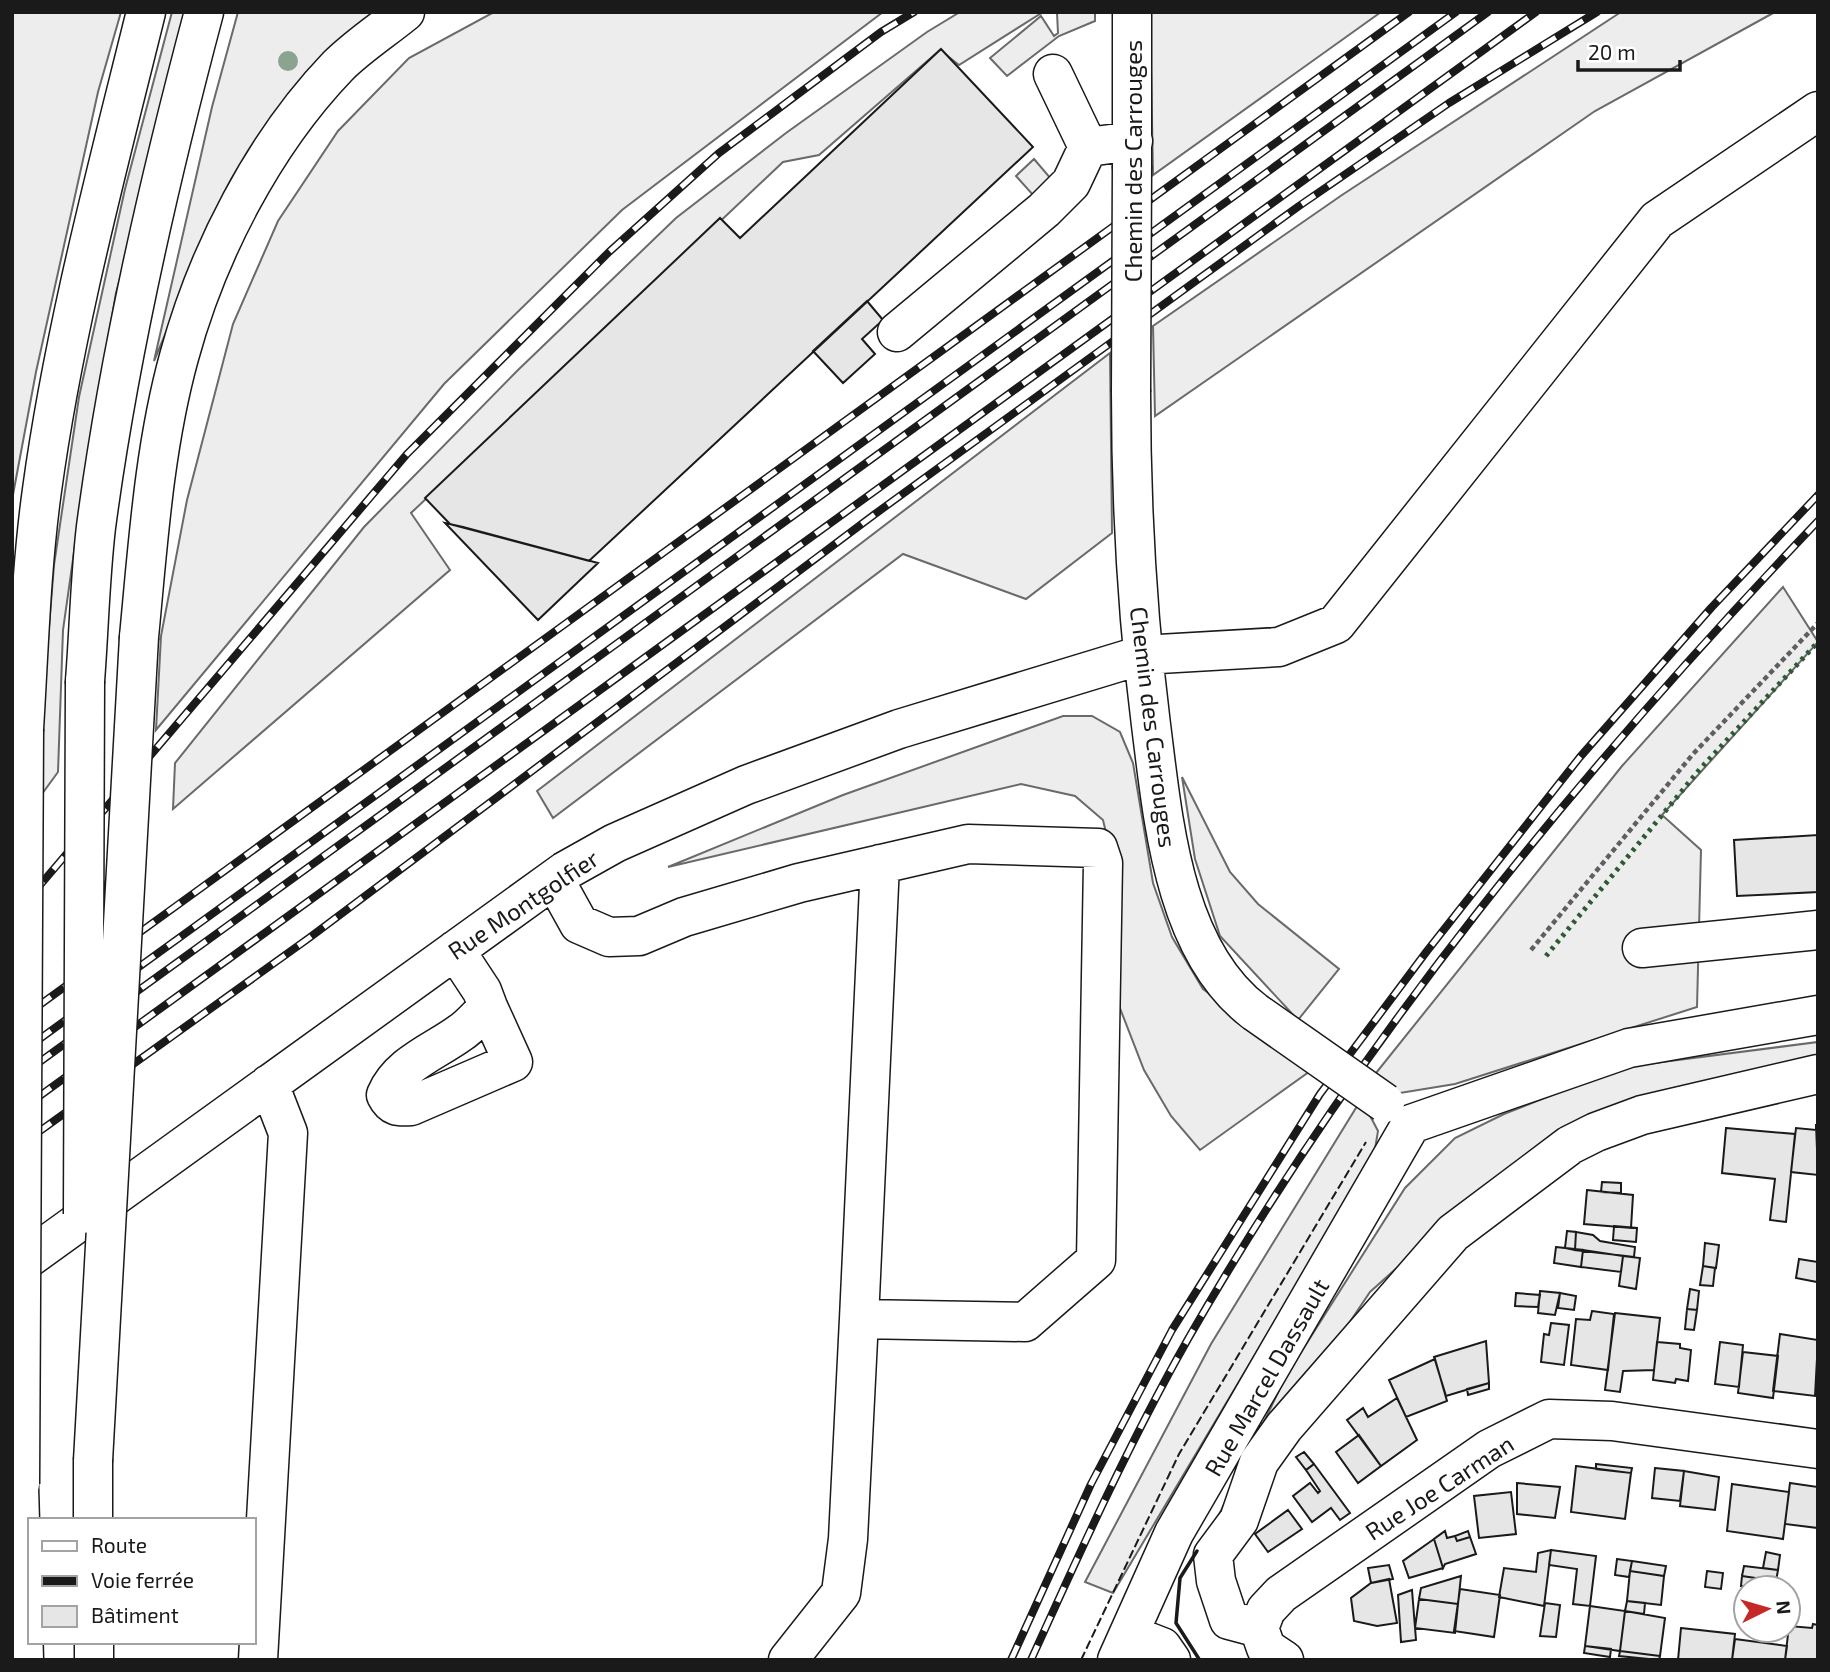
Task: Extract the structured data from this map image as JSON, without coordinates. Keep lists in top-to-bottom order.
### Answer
{
  "streets": {
    "main road": [
      "Chemin des Carrouges",
      "Rue Montgolfier",
      "Rue Marcel Dassault",
      "Rue Joe Carman"
    ]
  },
  "crossings": [
    ["Chemin des Carrouges", "Rue Montgolfier"],
    ["Chemin des Carrouges", "Rue Marcel Dassault"]
  ],
  "legend": ["Route", "Voie ferrée", "Bâtiment"],
  "scale_bar": "20 m",
  "north": "right"
}
